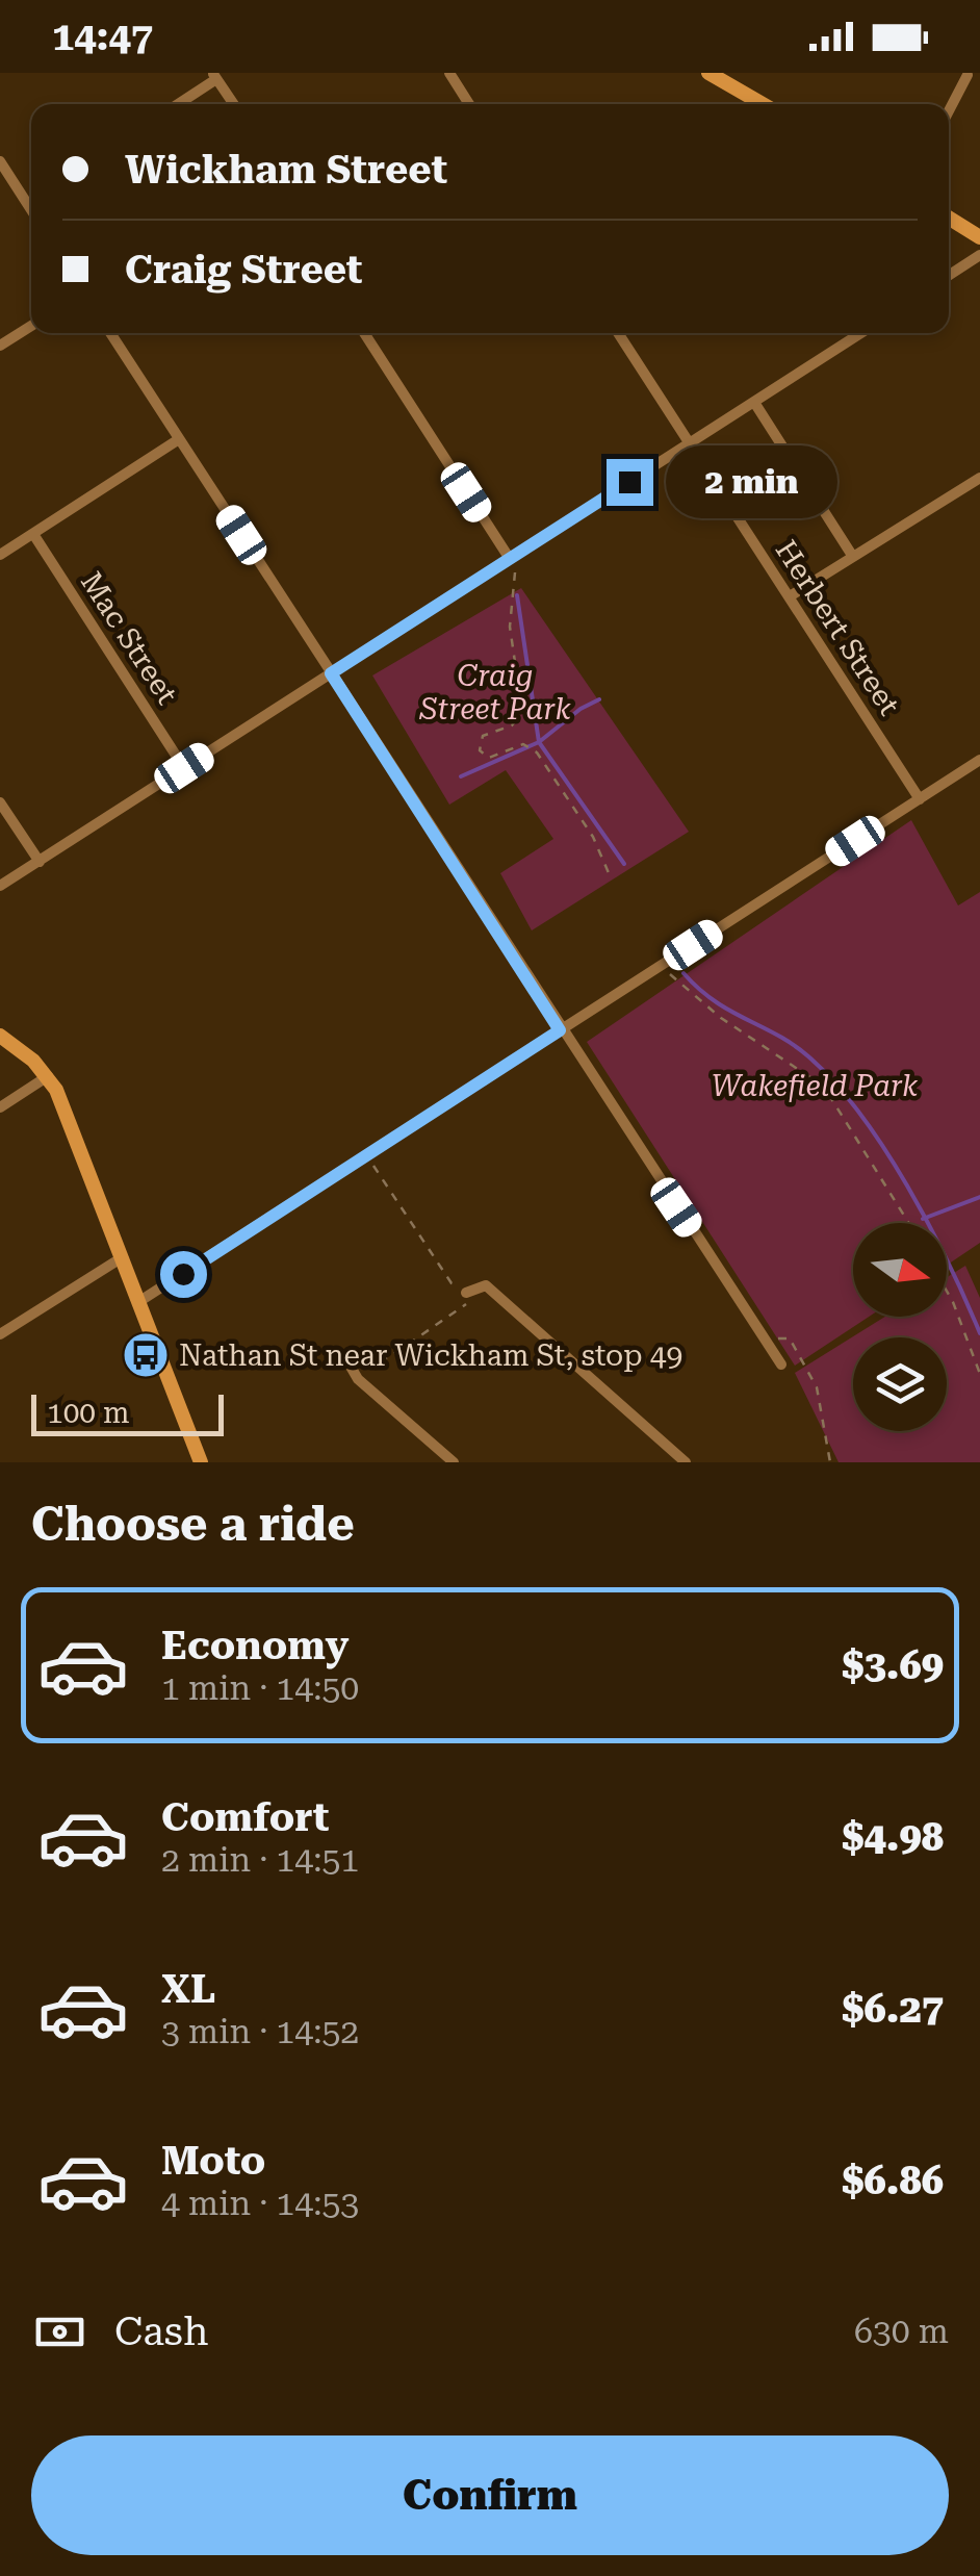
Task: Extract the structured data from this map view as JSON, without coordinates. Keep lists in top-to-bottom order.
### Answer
{
  "streets": {
    "street": ["Herbert Street", "Mac Street"]
  },
  "parks": ["Craig Street Park", "Wakefield Park"],
  "places": {
    "bus stop": ["Nathan St near Wickham St, stop 49"]
  },
  "scale_bar": "100 m",
  "north": "right",
  "page": {
    "status": "14:47",
    "banner": ["Wickham Street", "Craig Street"],
    "bubble": "2 min",
    "scale": "100 m",
    "heading": "Choose a ride",
    "list": [
      {
        "name": "Economy",
        "note": "1 min · 14:50",
        "value": "$3.69"
      },
      {
        "name": "Comfort",
        "note": "2 min · 14:51",
        "value": "$4.98"
      },
      {
        "name": "XL",
        "note": "3 min · 14:52",
        "value": "$6.27"
      },
      {
        "name": "Moto",
        "note": "4 min · 14:53",
        "value": "$6.86"
      }
    ],
    "pay": ["Cash", "630 m"],
    "buttons": "Confirm"
  }
}
